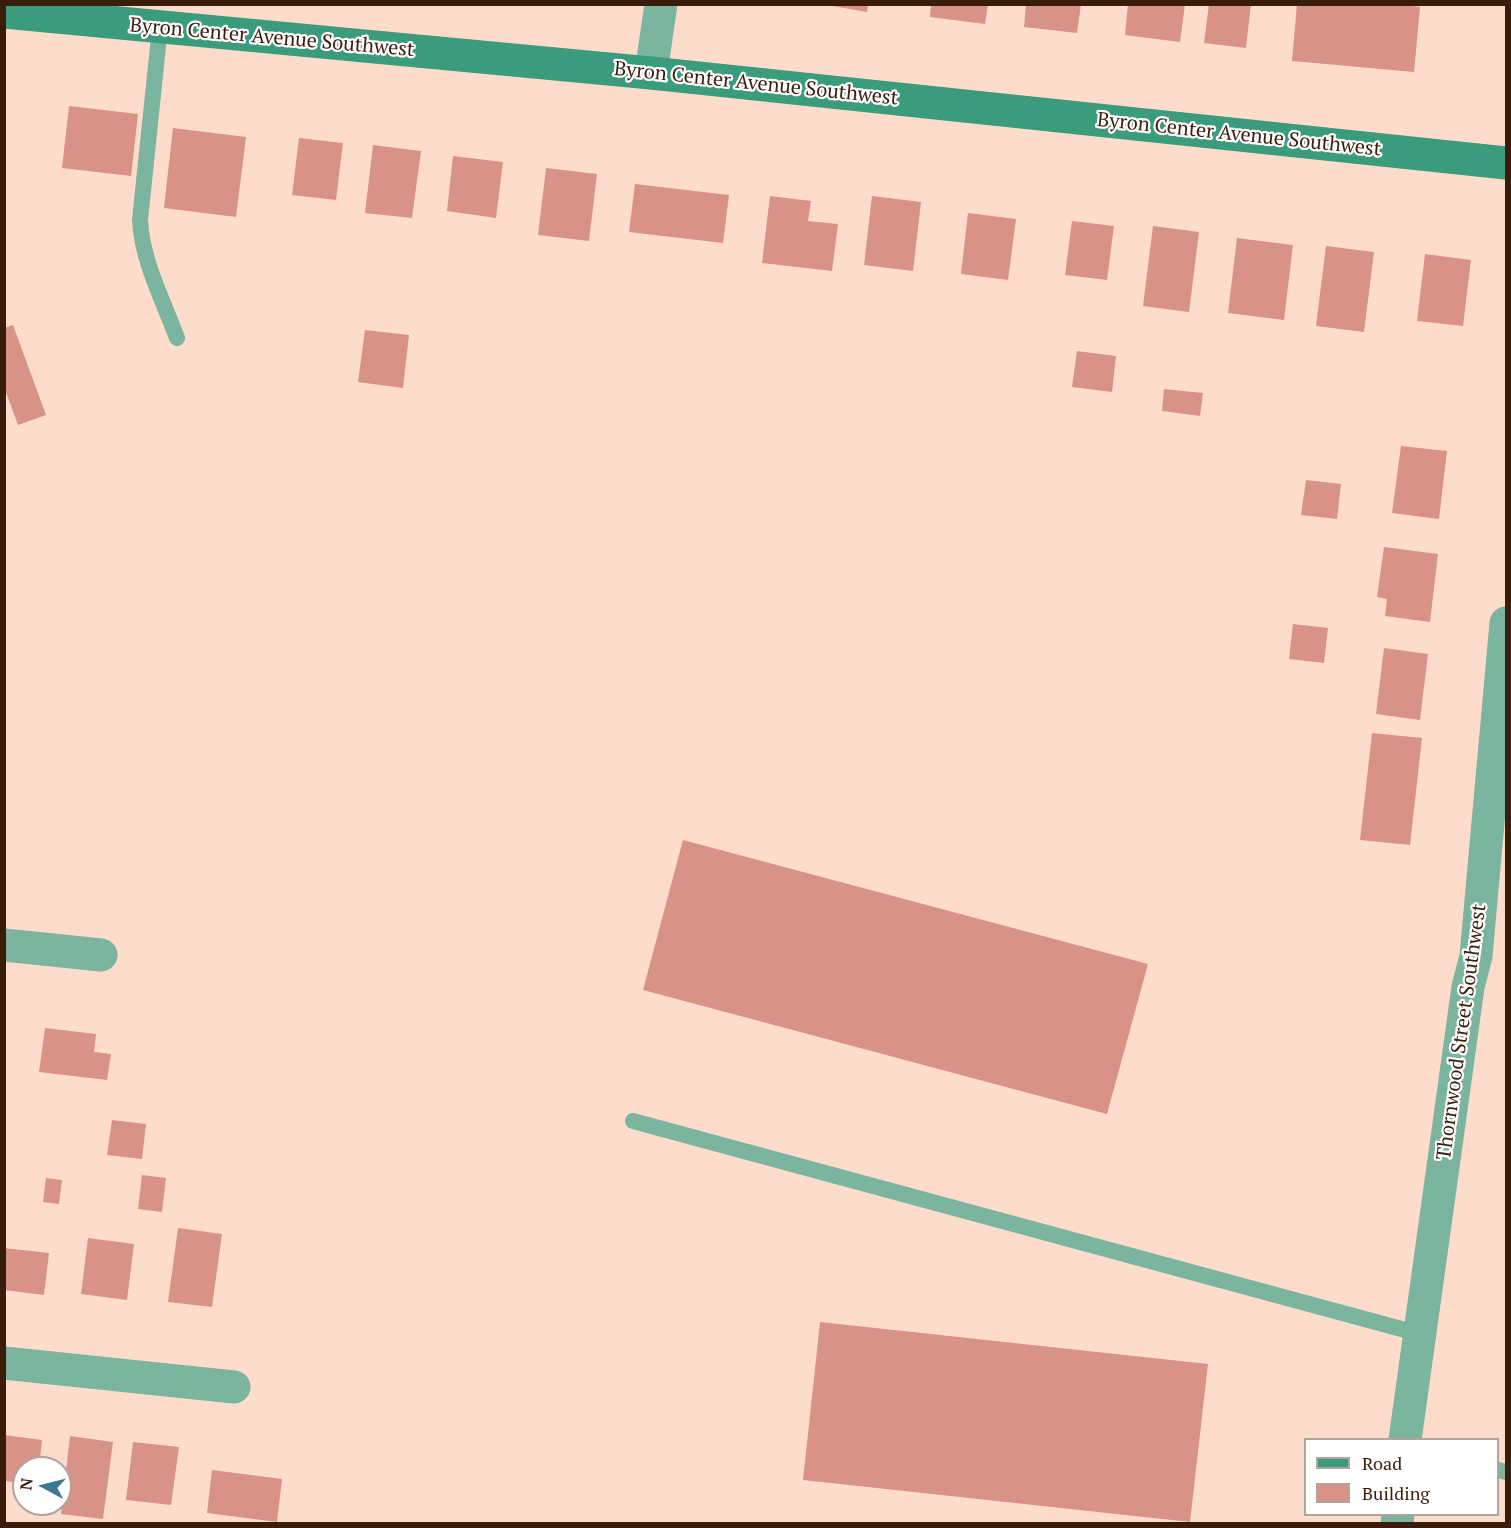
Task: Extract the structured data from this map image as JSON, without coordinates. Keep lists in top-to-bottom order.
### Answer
{
  "streets": {
    "main road": ["Byron Center Avenue Southwest"],
    "street": ["Thornwood Street Southwest"]
  },
  "legend": ["Road", "Building"],
  "north": "left"
}
